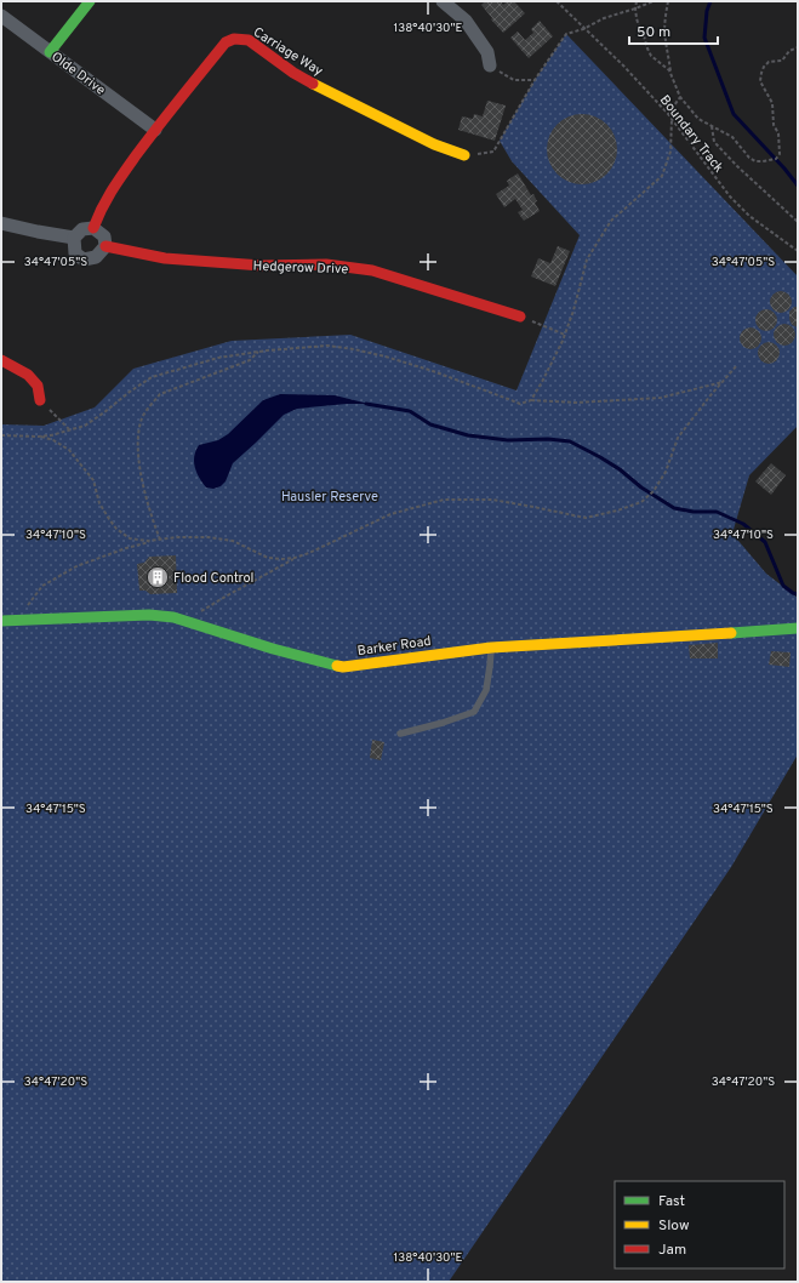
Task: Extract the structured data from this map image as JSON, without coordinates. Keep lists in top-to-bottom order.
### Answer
{
  "streets": {
    "street": [
      "Carriage Way",
      "Olde Drive",
      "Hedgerow Drive",
      "Barker Road"
    ],
    "path": ["Boundary Track"]
  },
  "crossings": [
    ["Carriage Way", "Olde Drive"],
    ["Carriage Way", "Hedgerow Drive"]
  ],
  "parks": ["Hausler Reserve"],
  "places": {
    "building": ["Flood Control"]
  },
  "legend": ["Fast", "Slow", "Jam"],
  "scale_bar": "50 m",
  "coordinates": [
    "138°40'30\"E",
    "34°47'05\"S",
    "34°47'10\"S",
    "34°47'15\"S",
    "34°47'20\"S"
  ]
}
